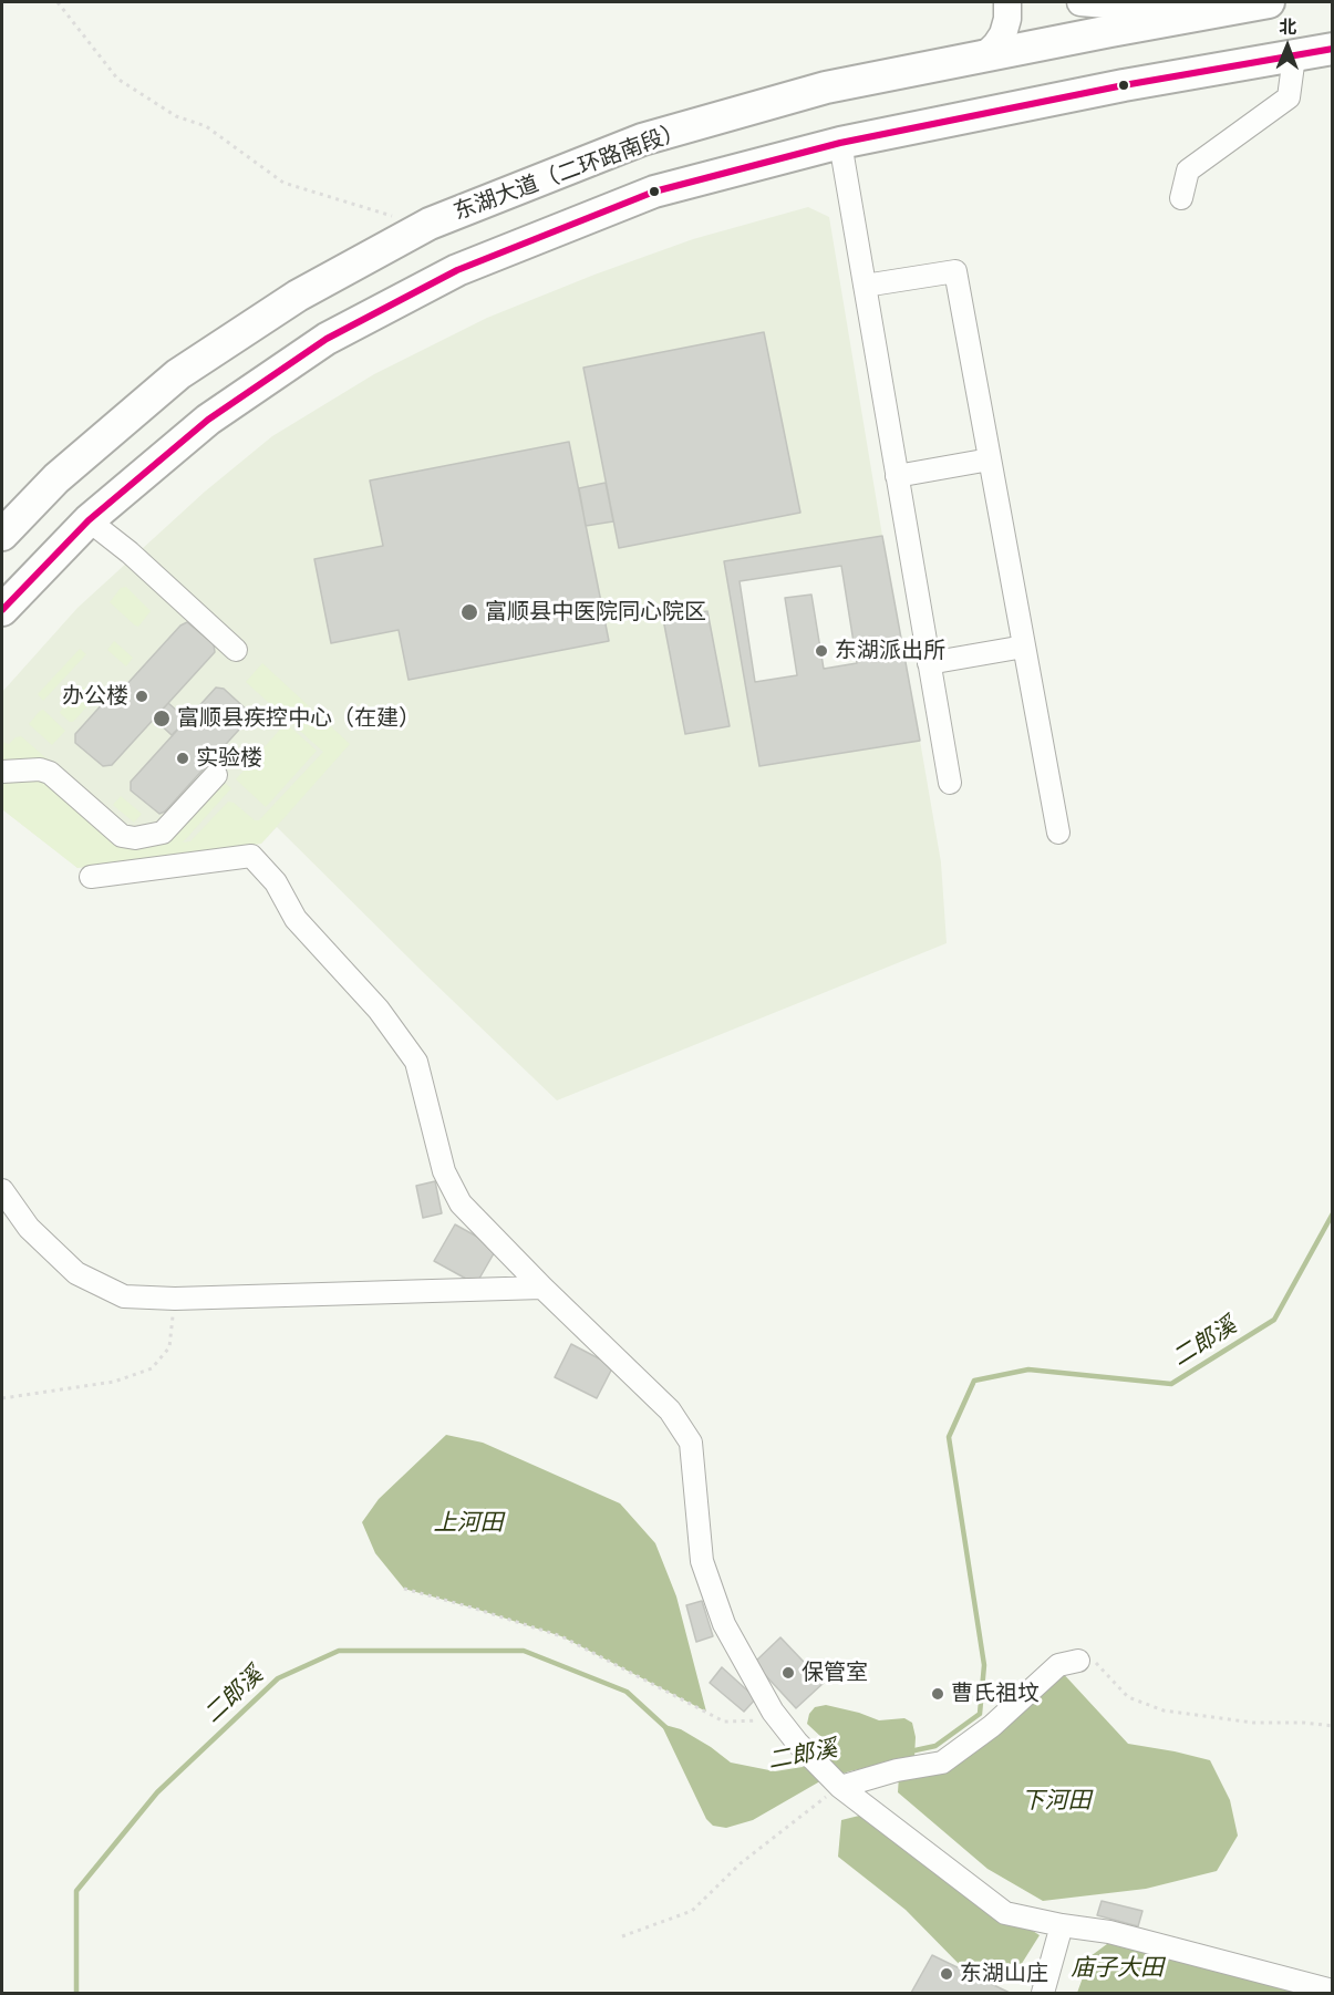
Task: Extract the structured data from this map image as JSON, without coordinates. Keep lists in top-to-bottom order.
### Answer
{
  "streets": {
    "highway": ["东湖大道（二环路南段）"]
  },
  "water": [
    "二郎溪",
    "上河田",
    "下河田",
    "庙子大田"
  ],
  "places": [
    "富顺县中医院同心院区",
    "东湖派出所",
    "办公楼",
    "富顺县疾控中心（在建）",
    "实验楼",
    "保管室",
    "曹氏祖坟",
    "东湖山庄"
  ],
  "north": "top"
}
